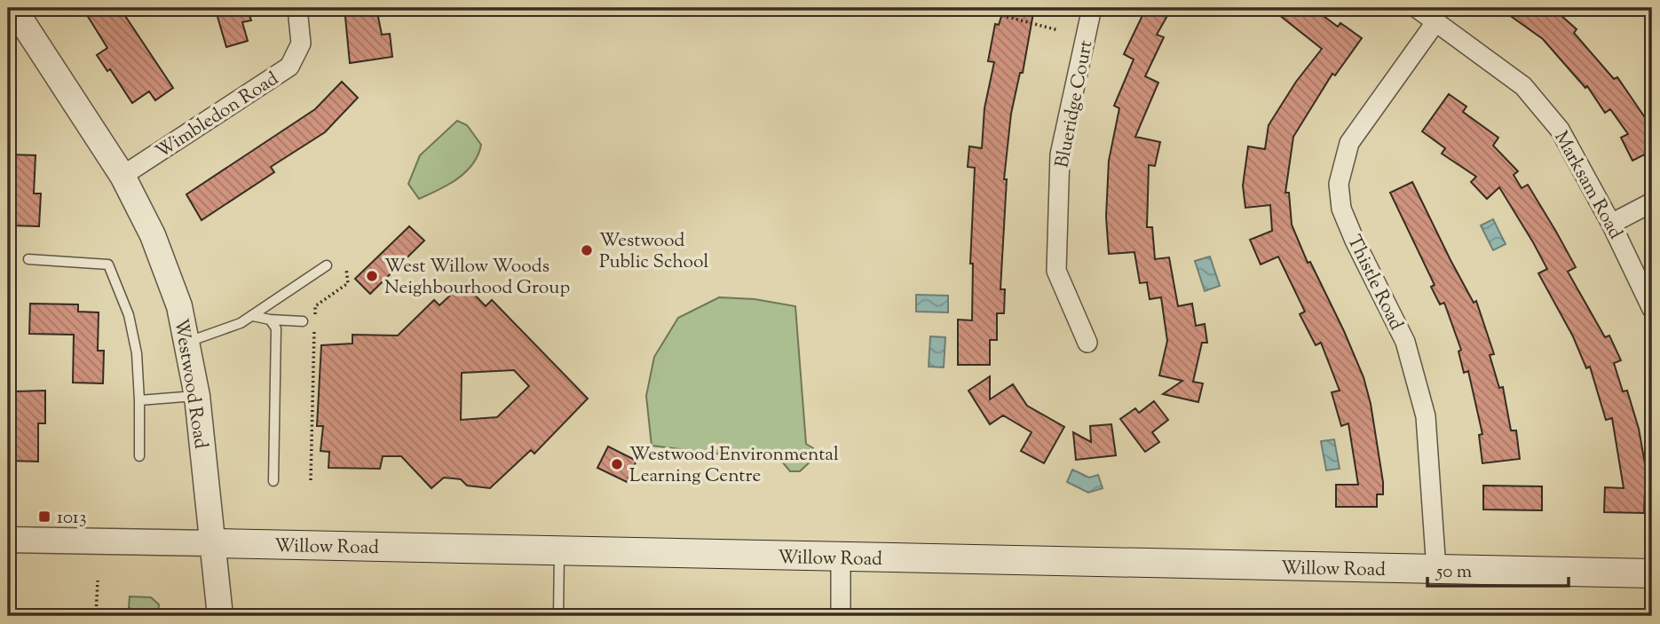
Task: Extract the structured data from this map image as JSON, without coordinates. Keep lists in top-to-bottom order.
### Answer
{
  "streets": {
    "main road": ["Willow Road"],
    "street": [
      "Blueridge Court",
      "Wimbledon Road",
      "Marksam Road",
      "Thistle Road",
      "Westwood Road"
    ]
  },
  "crossings": [
    ["Wimbledon Road", "Westwood Road"],
    ["Marksam Road", "Thistle Road"],
    ["Thistle Road", "Willow Road"],
    ["Westwood Road", "Willow Road"]
  ],
  "places": {
    "other": ["Westwood Public School", "West Willow Woods Neighbourhood Group", "Westwood Environmental Learning Centre"],
    "transit": ["1013"]
  },
  "scale_bar": "50 m"
}
